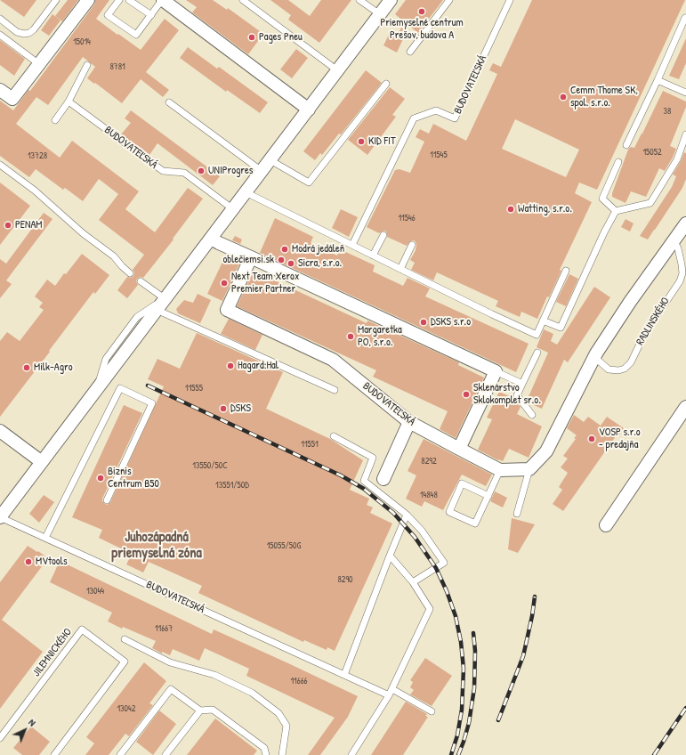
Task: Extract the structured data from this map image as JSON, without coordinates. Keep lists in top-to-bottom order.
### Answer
{
  "streets": {
    "street": ["BUDOVATEĽSKÁ"],
    "lane": ["RADLINSKÉHO", "JILEMNICKÉHO"]
  },
  "districts": ["Juhozápadná priemyselná zóna"],
  "places": [
    "Priemyselné centrum Prešov, budova A",
    "Pages Pneu",
    "Cemm Thome SK, spol. s.r.o.",
    "KID FIT",
    "UNIProgres",
    "Watting, s.r.o.",
    "PENAM",
    "Modrá jedáleň",
    "oblečiemsi.sk",
    "Sicra, s.r.o.",
    "Next Team Xerox Premier Partner",
    "DSKS s.r.o",
    "Margaretka PO, s.r.o.",
    "Hagard:Hal",
    "Milk-Agro",
    "Sklenárstvo Sklokomplet sr.o.",
    "DSKS",
    "VOSP s.r.o - predajňa",
    "Biznis Centrum B50",
    "MVtools"
  ],
  "house_numbers": [
    "15014",
    "8781",
    "38",
    "15052",
    "11545",
    "13728",
    "11546",
    "11555",
    "11551",
    "8292",
    "13550/50C",
    "13551/50D",
    "14848",
    "15055/50G",
    "8290",
    "13044",
    "11667",
    "11666",
    "13042"
  ],
  "north": "top right"
}
